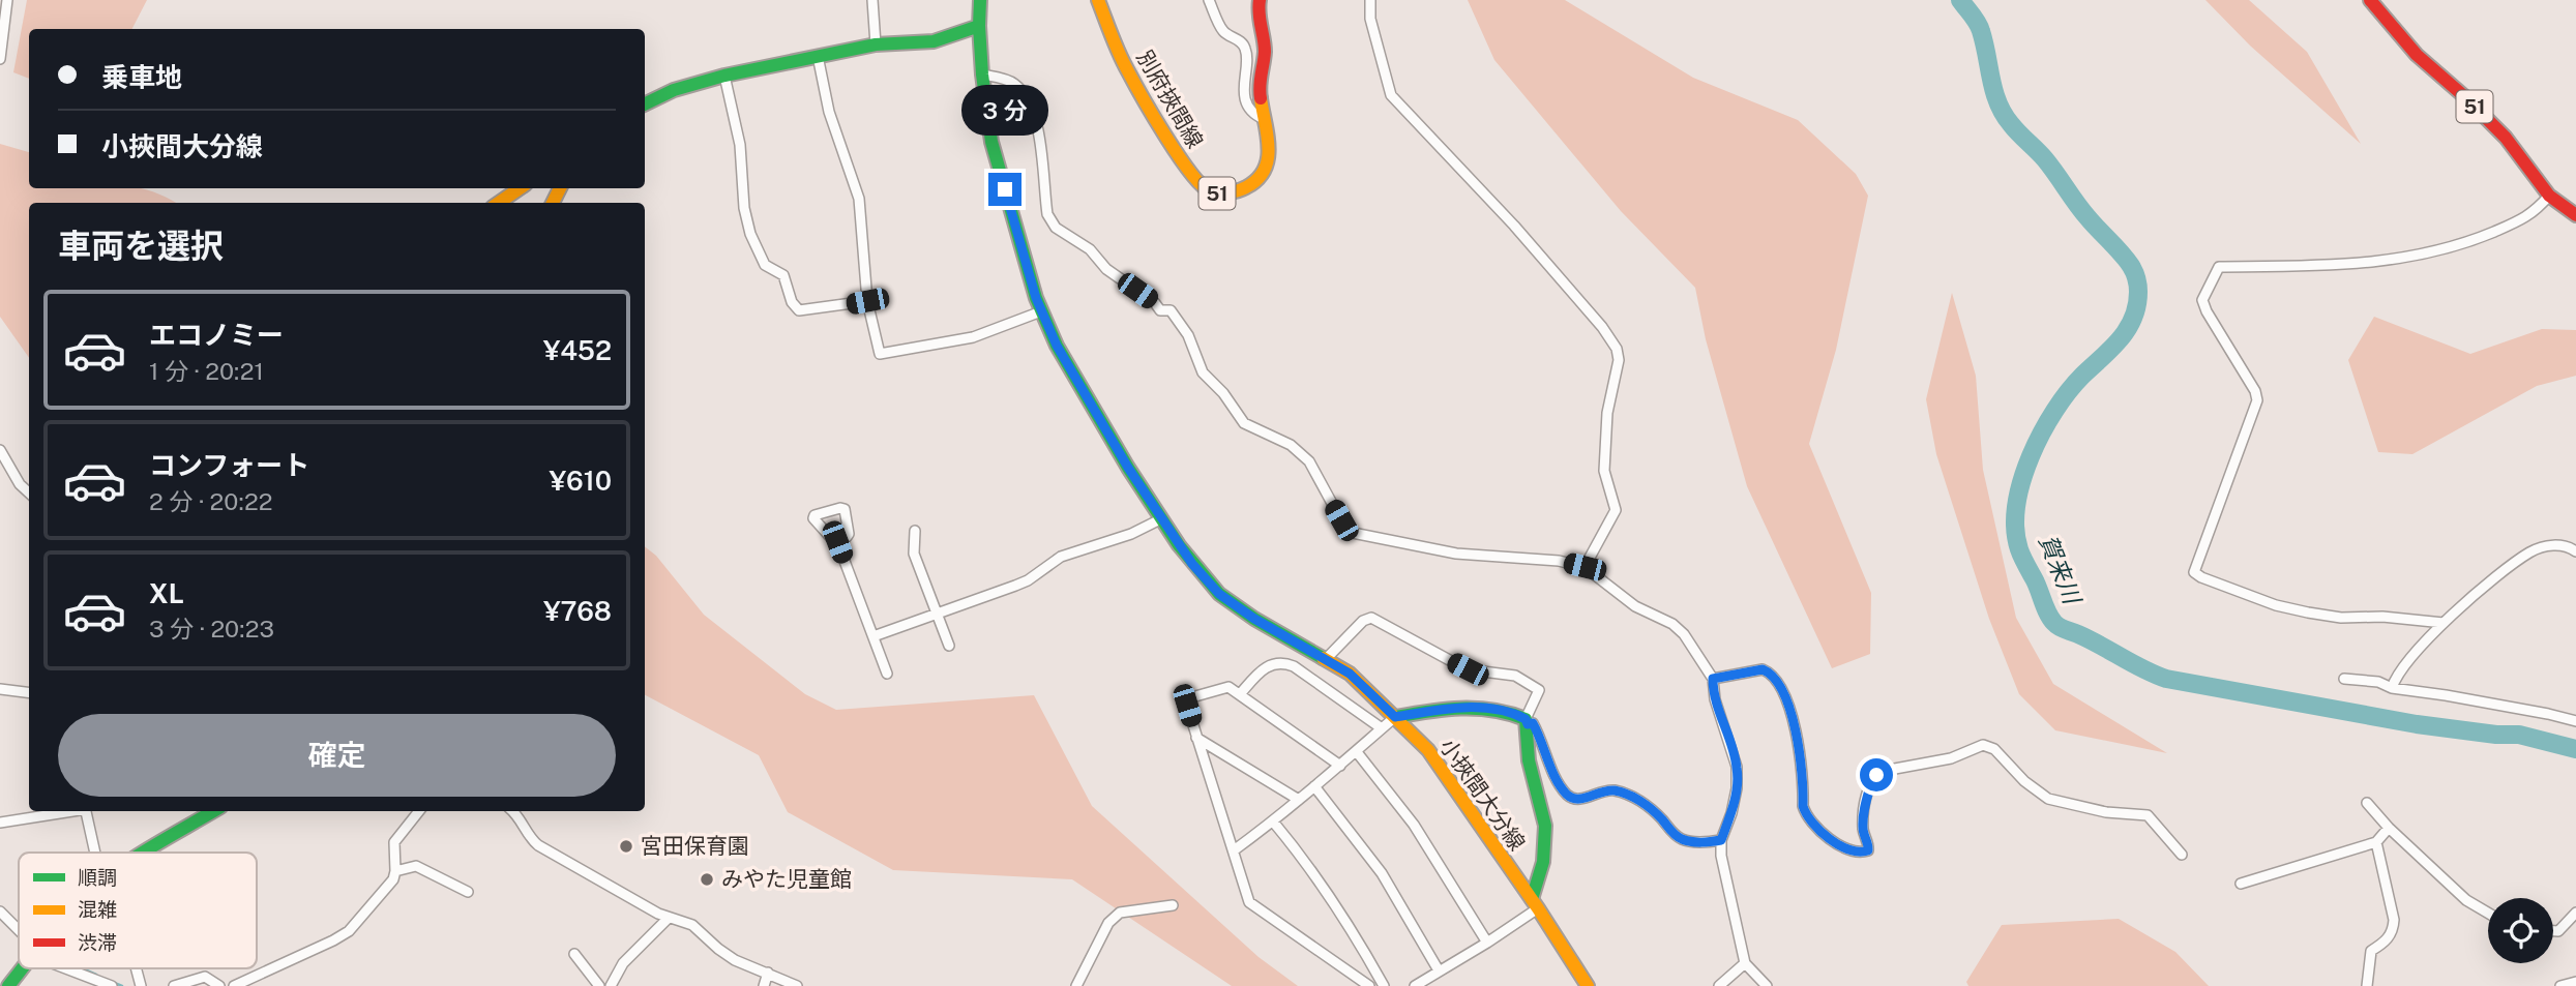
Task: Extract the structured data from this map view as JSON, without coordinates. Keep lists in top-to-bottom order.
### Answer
{
  "streets": {
    "main road": ["別府挾間線", "51", "小挾間大分線"]
  },
  "water": ["賀来川"],
  "places": ["宮田保育園", "みやた児童館"],
  "legend": ["順調", "混雑", "渋滞"],
  "page": {
    "banner": ["乗車地", "小挾間大分線"],
    "bubble": "3 分",
    "heading": "車両を選択",
    "list": [
      {
        "name": "エコノミー",
        "note": "1 分 · 20:21",
        "value": "¥452"
      },
      {
        "name": "コンフォート",
        "note": "2 分 · 20:22",
        "value": "¥610"
      },
      {
        "name": "XL",
        "note": "3 分 · 20:23",
        "value": "¥768"
      }
    ],
    "buttons": "確定"
  }
}
